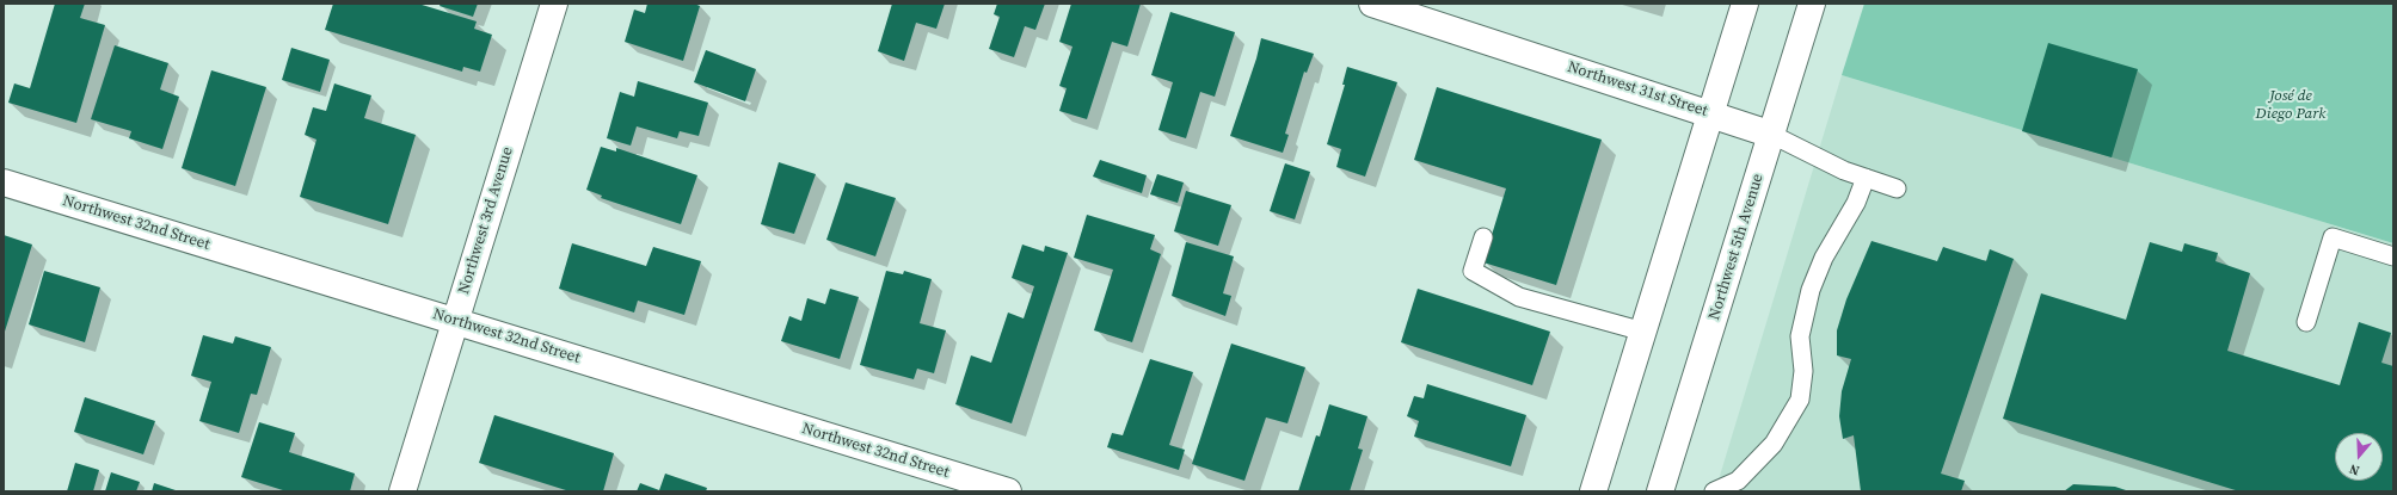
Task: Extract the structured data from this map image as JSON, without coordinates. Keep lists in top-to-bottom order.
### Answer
{
  "streets": {
    "street": [
      "Northwest 31st Street",
      "Northwest 3rd Avenue",
      "Northwest 32nd Street",
      "Northwest 5th Avenue"
    ]
  },
  "crossings": [
    ["Northwest 31st Street", "Northwest 5th Avenue"],
    ["Northwest 3rd Avenue", "Northwest 32nd Street"]
  ],
  "parks": ["José de Diego Park"],
  "north": "bottom"
}
